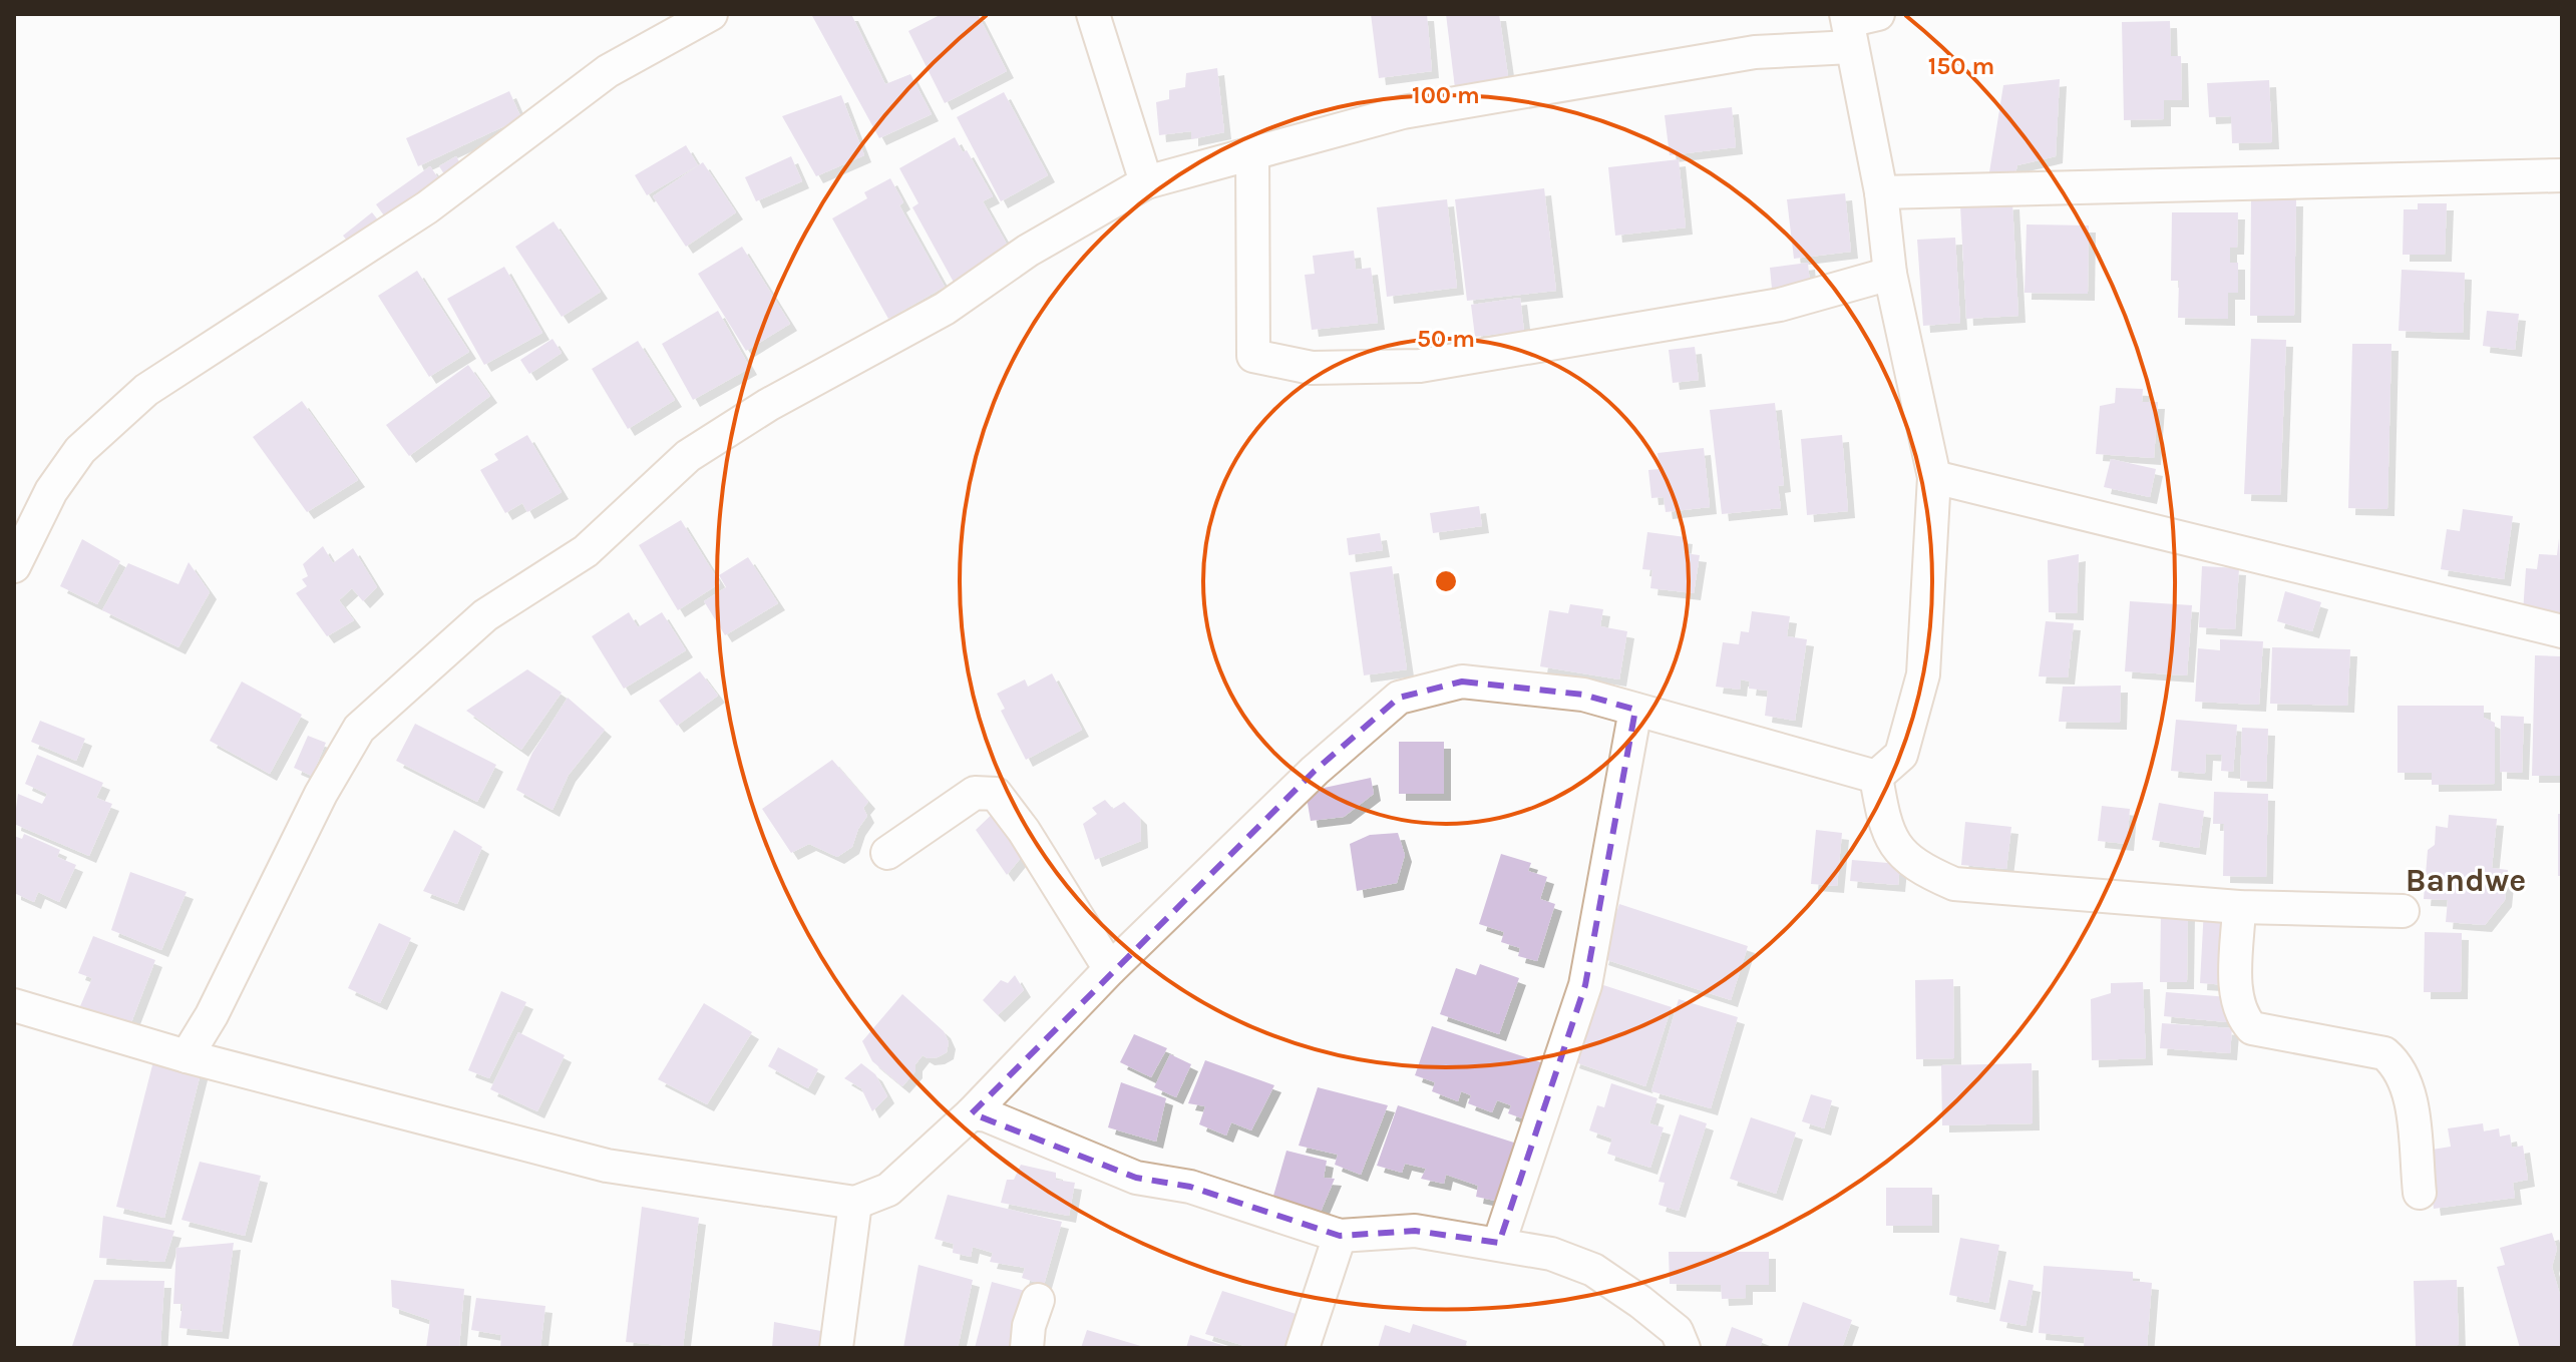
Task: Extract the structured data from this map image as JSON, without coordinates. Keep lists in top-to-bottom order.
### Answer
{
  "districts": ["Bandwe"],
  "rings": ["150 m", "100 m", "50 m"]
}
